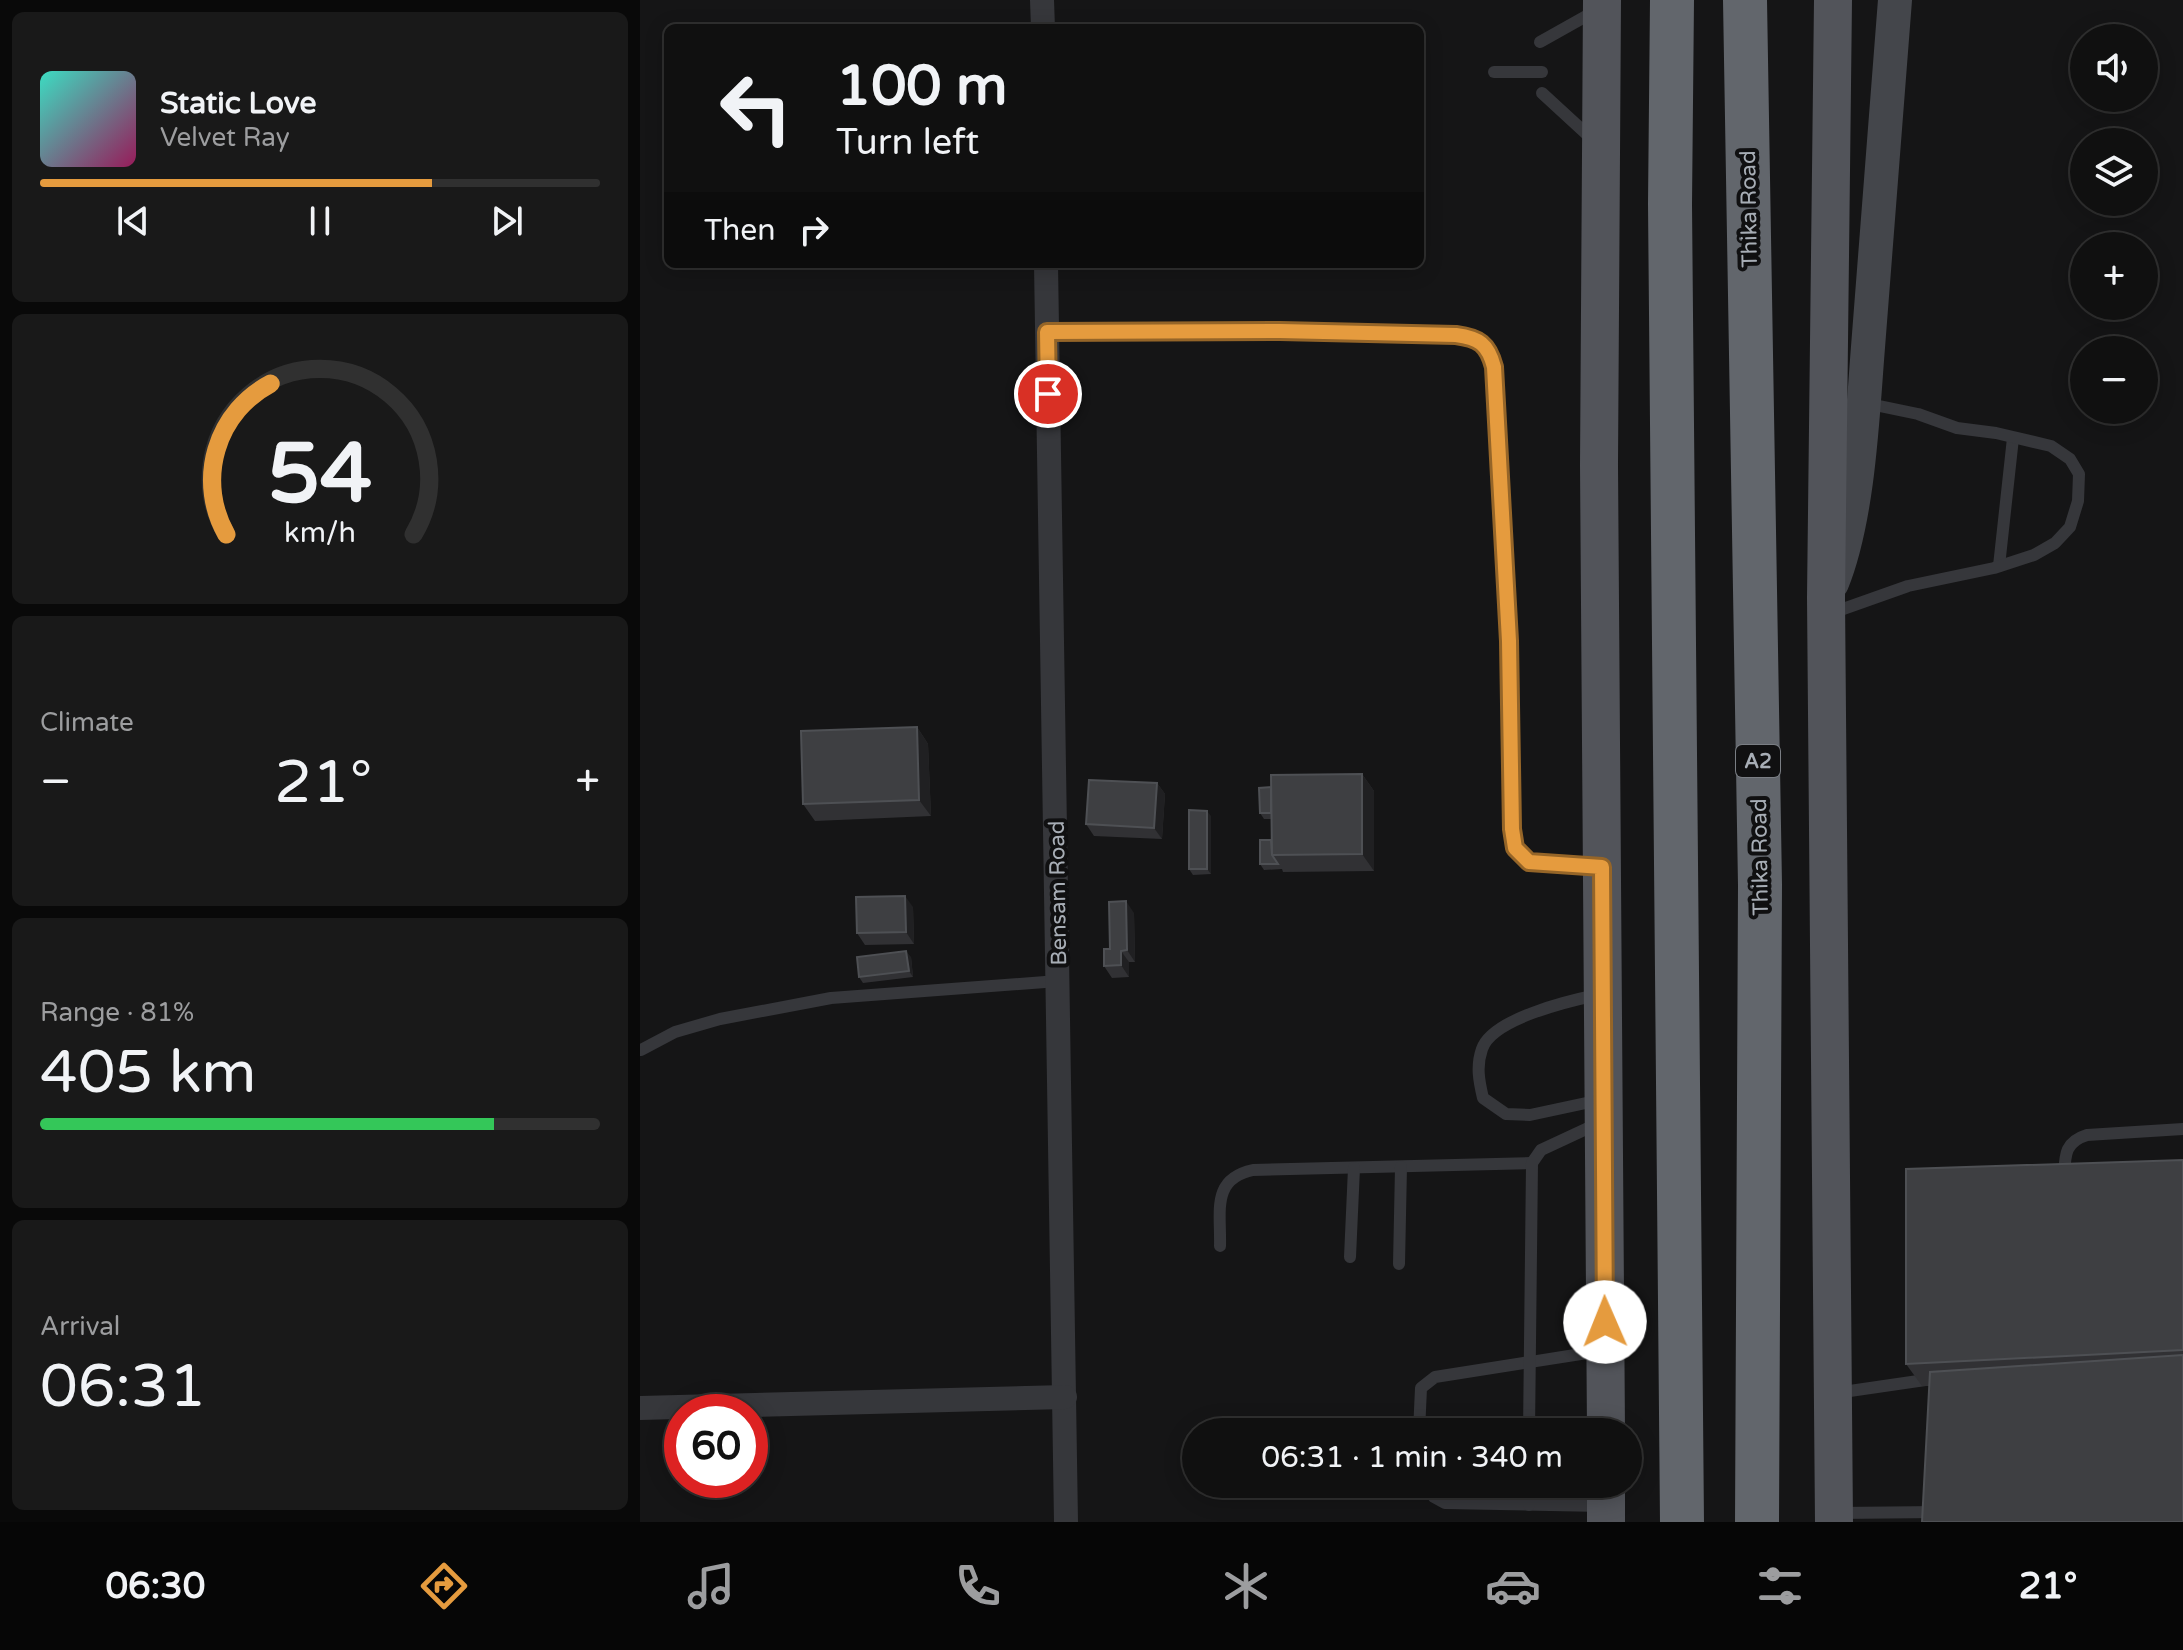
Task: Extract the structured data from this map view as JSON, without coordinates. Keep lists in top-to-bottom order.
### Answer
{
  "streets": {
    "highway": ["Thika Road", "A2"],
    "street": ["Bensam Road"]
  },
  "page": {
    "map_buttons": ["+", "−"],
    "turn": ["100 m", "Turn left"],
    "song": ["Static Love", "Velvet Ray"],
    "then": "Then",
    "tile": [
      "Climate",
      ["Range · 81%", "405 km"],
      ["Arrival", "06:31"]
    ],
    "heat": ["−", "21°", "+"],
    "limit": "60",
    "trip": "06:31 · 1 min · 340 m",
    "tabs": ["06:30", "21°"],
    "gauge": ["54", "km/h"]
  }
}
